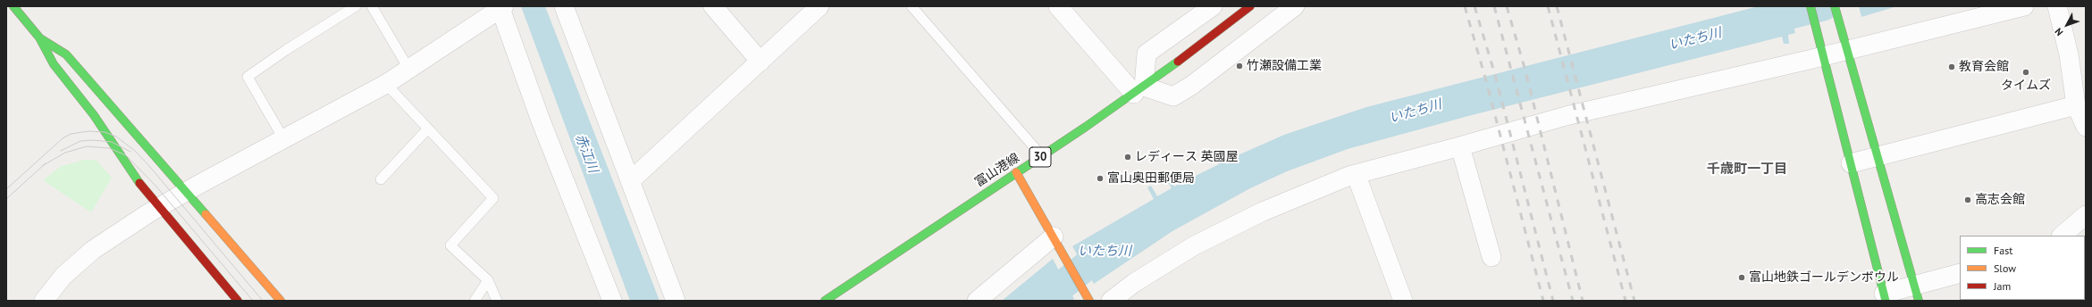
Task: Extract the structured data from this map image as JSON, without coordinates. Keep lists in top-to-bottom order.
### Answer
{
  "streets": {
    "street": ["30", "富山港線"]
  },
  "districts": ["千歳町一丁目"],
  "water": ["いたち川", "赤江川"],
  "places": [
    "竹瀬設備工業",
    "教育会館",
    "タイムズ",
    "レディース 英國屋",
    "富山奥田郵便局",
    "高志会館",
    "富山地鉄ゴールデンボウル"
  ],
  "legend": ["Fast", "Slow", "Jam"],
  "north": "bottom left"
}
